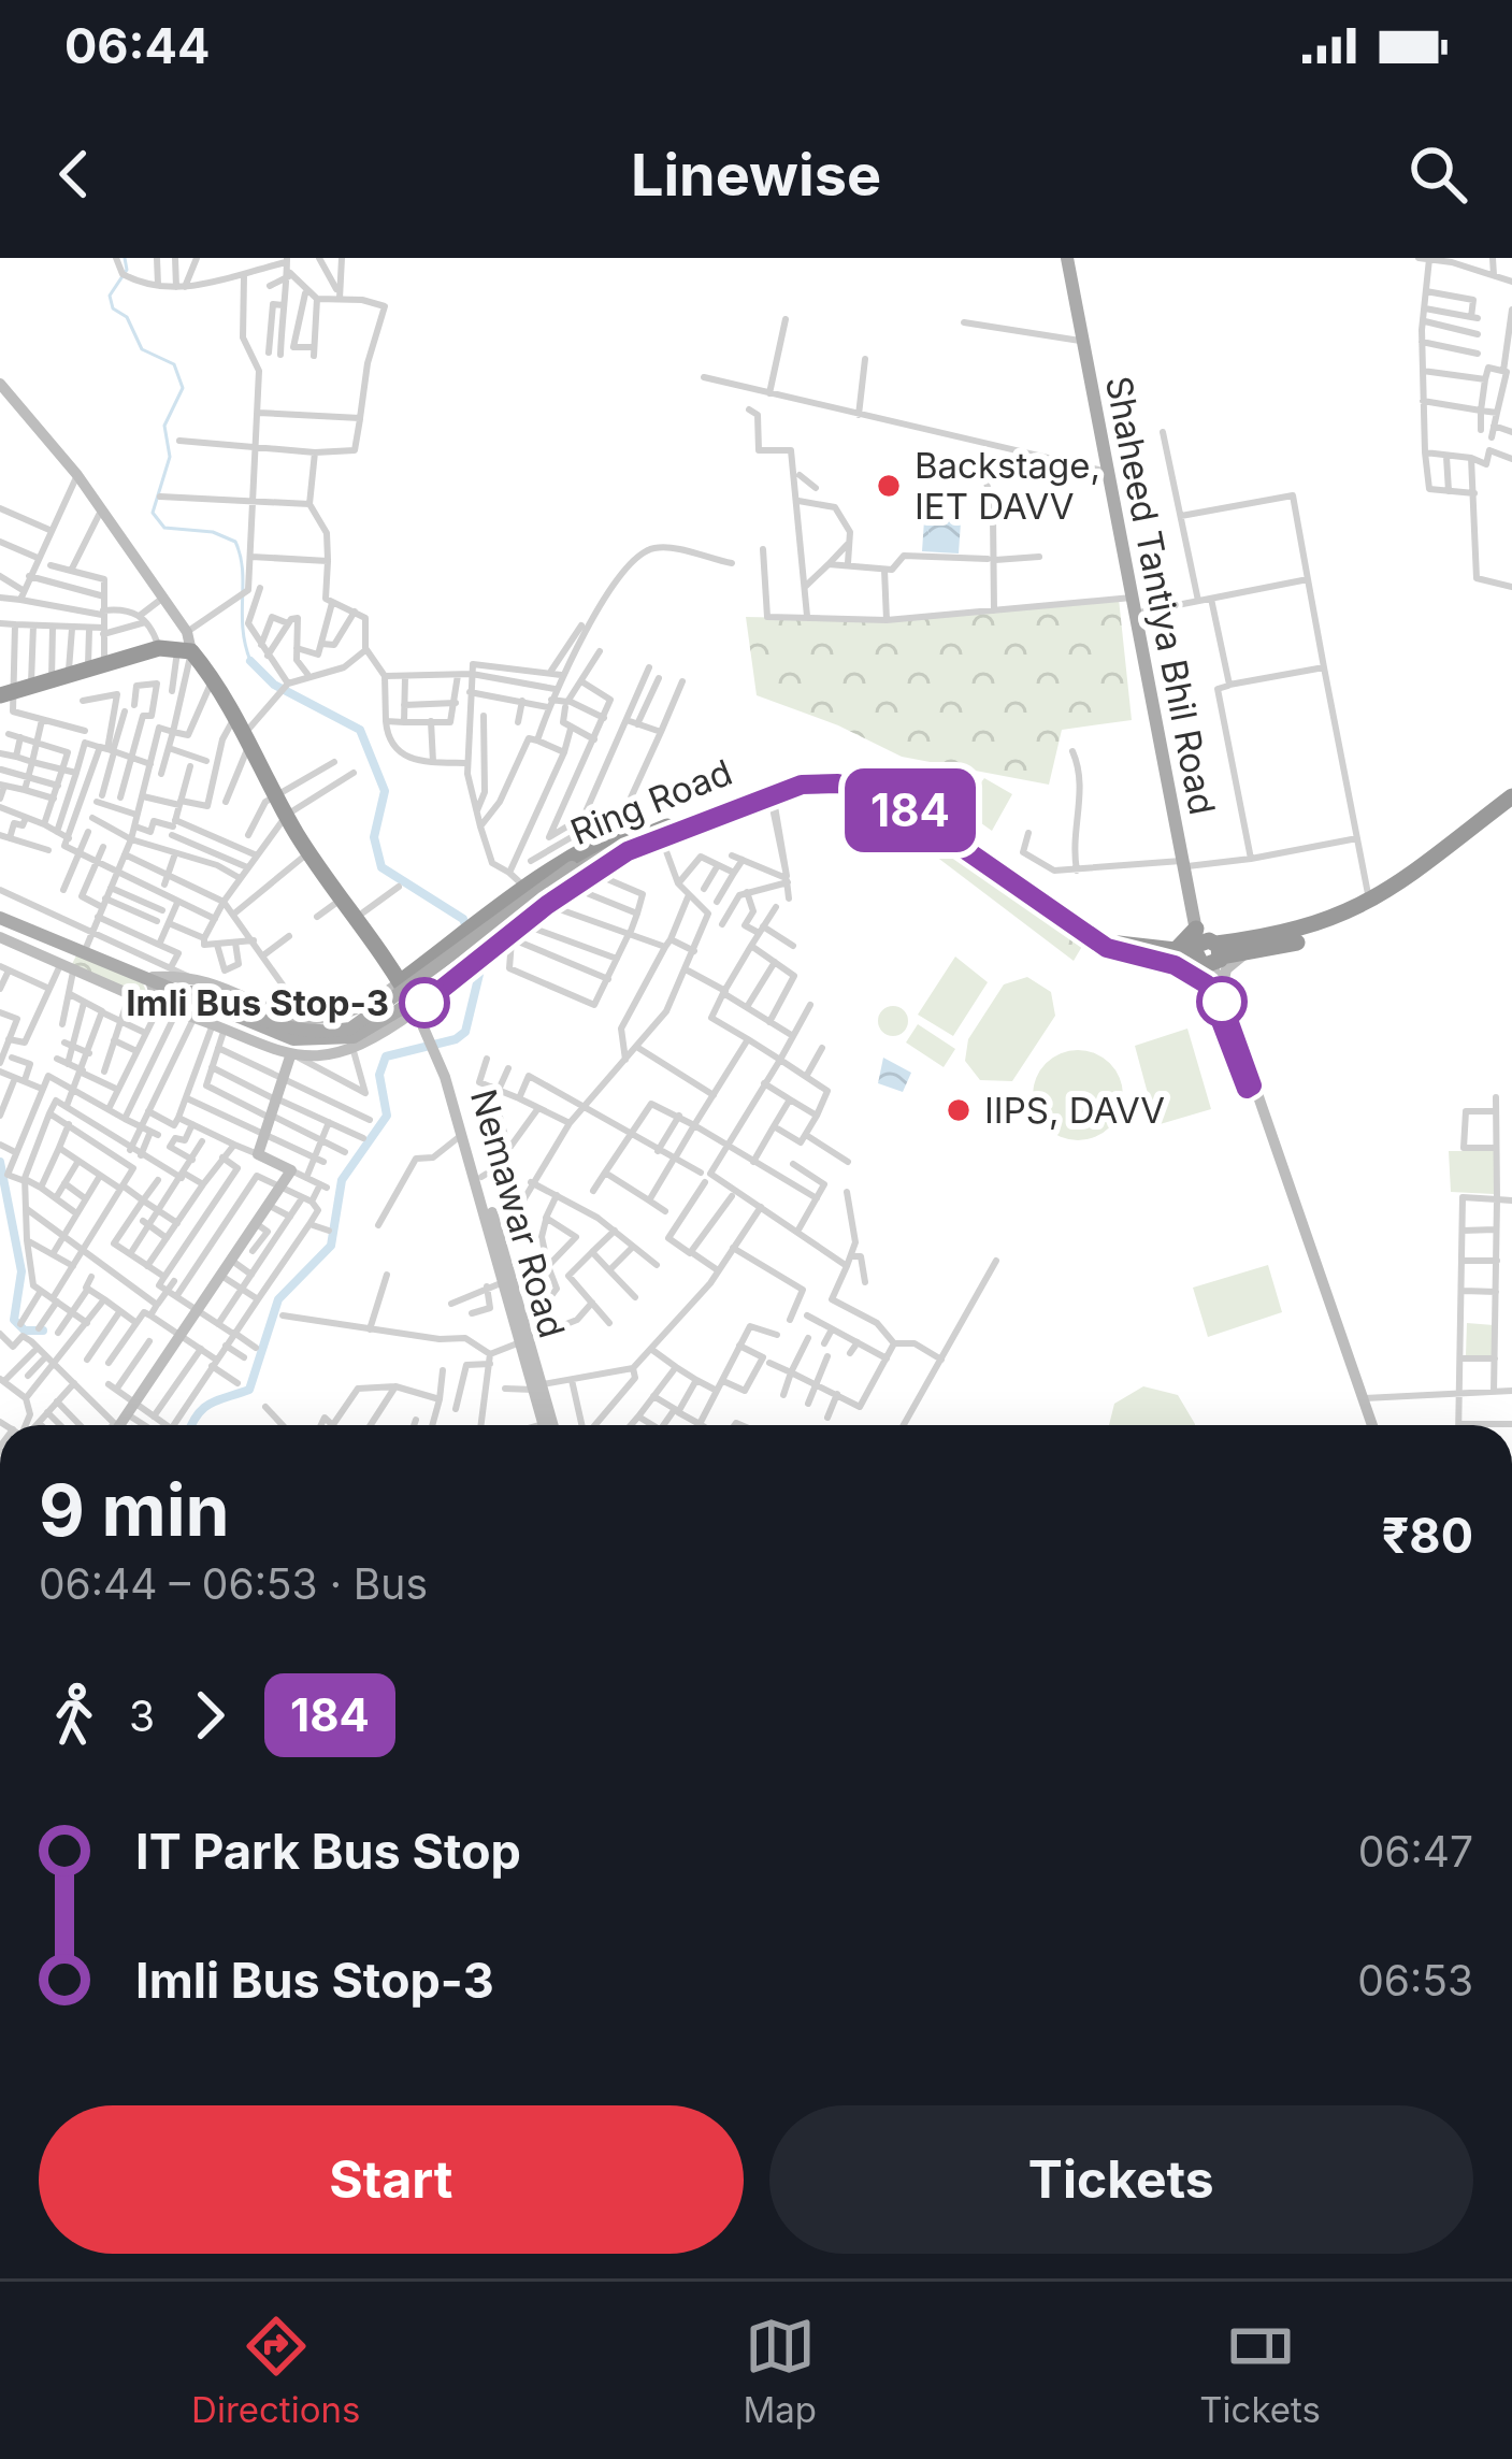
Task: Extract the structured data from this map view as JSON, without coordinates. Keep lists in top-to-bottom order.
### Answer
{
  "streets": {
    "highway": ["Ring Road"],
    "main road": ["Shaheed Tantiya Bhil Road", "Nemawar Road"]
  },
  "crossings": [
    ["Shaheed Tantiya Bhil Road", "Ring Road"]
  ],
  "places": ["Backstage, IET DAVV", "Imli Bus Stop-3", "IIPS, DAVV"],
  "lines": ["bus line 184"],
  "page": {
    "status": "06:44",
    "header": "Linewise",
    "on_map": "184",
    "heading": ["9 min", "06:44 – 06:53 · Bus", "₹80"],
    "legs": ["3", "184"],
    "list": [
      {
        "name": "IT Park Bus Stop",
        "value": "06:47"
      },
      {
        "name": "Imli Bus Stop-3",
        "value": "06:53"
      }
    ],
    "buttons": ["Start", "Tickets"],
    "tabs": ["Directions", "Map", "Tickets"]
  }
}
